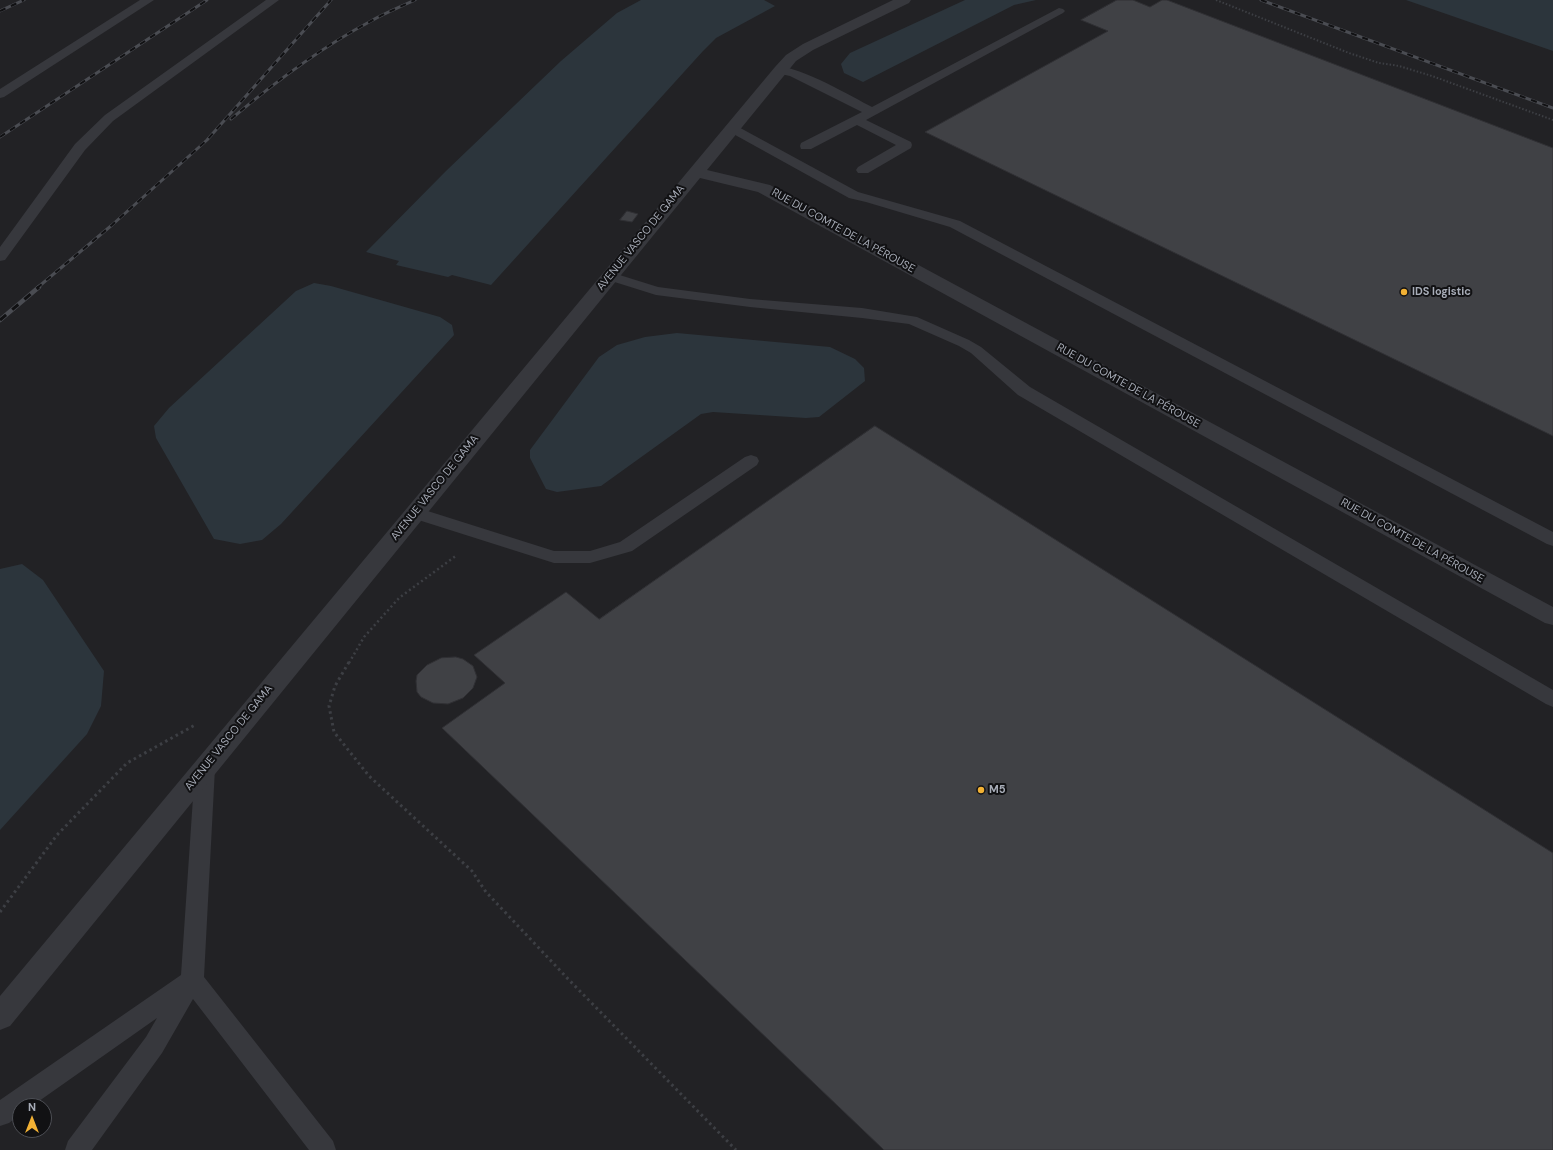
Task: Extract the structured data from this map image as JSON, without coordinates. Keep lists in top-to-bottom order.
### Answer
{
  "streets": {
    "street": ["RUE DU COMTE DE LA PÉROUSE", "AVENUE VASCO DE GAMA"]
  },
  "crossings": [
    ["RUE DU COMTE DE LA PÉROUSE", "AVENUE VASCO DE GAMA"]
  ],
  "places": ["IDS logistic", "M5"],
  "north": "top"
}
